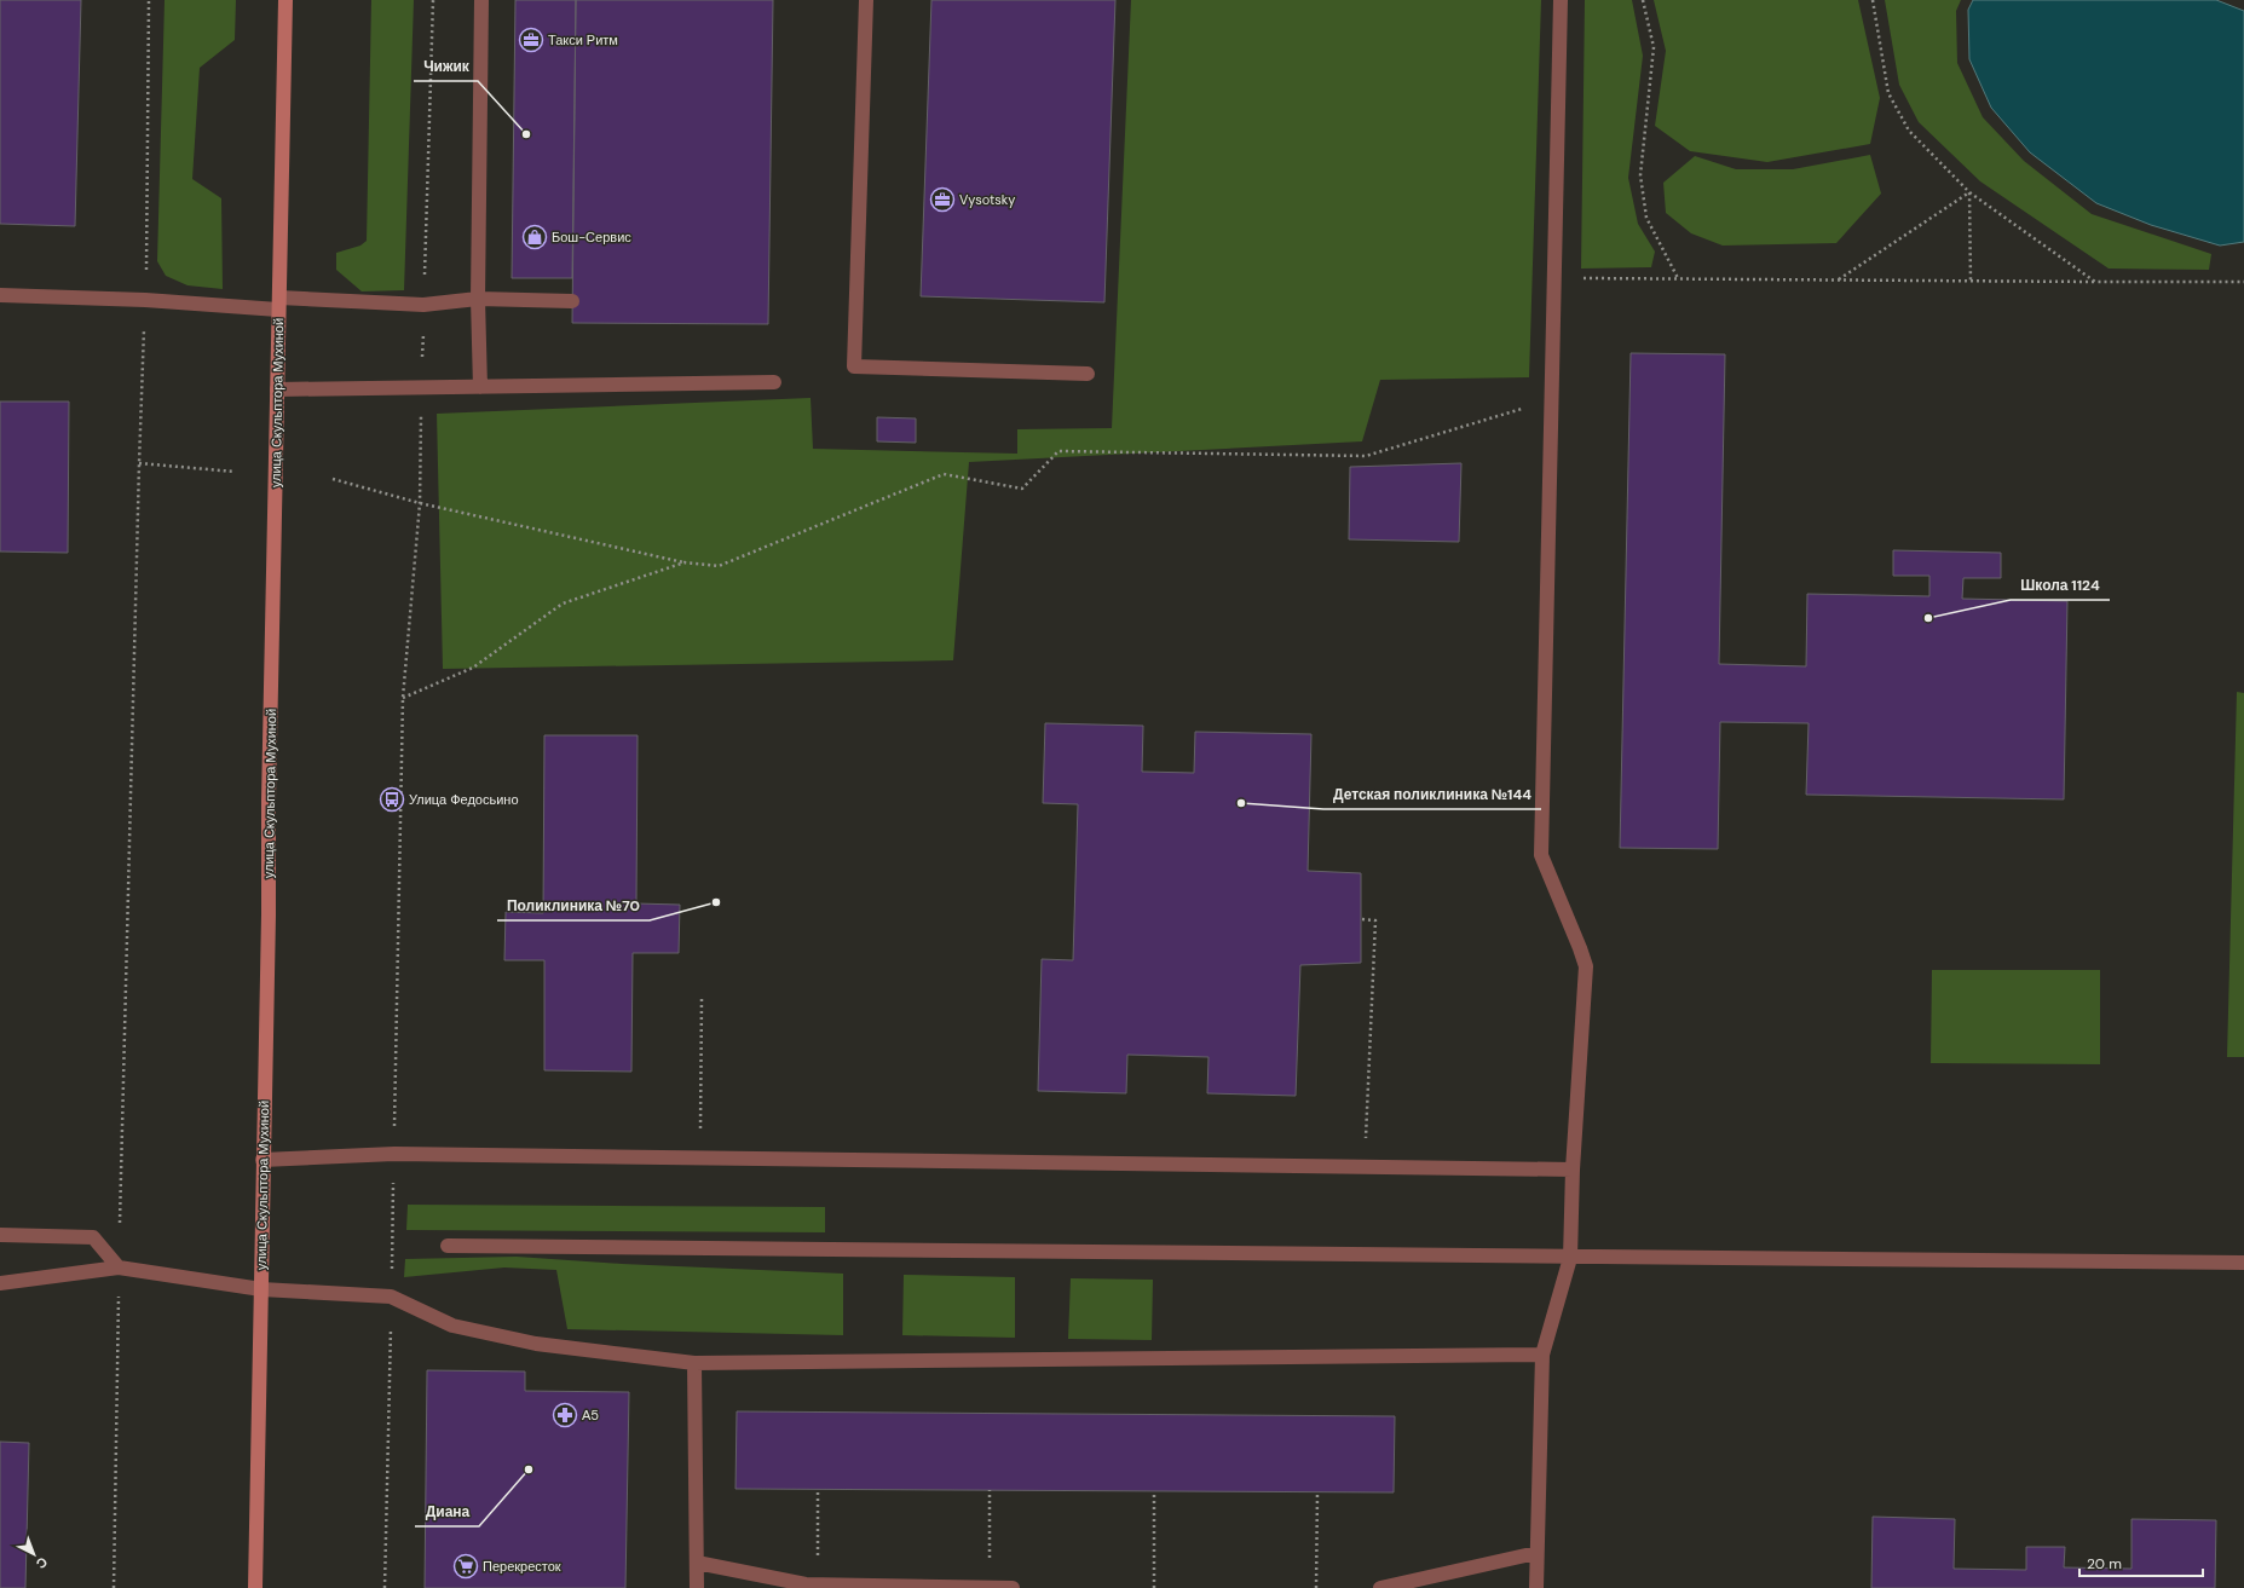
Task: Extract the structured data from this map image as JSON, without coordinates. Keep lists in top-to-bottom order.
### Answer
{
  "streets": {
    "street": ["улица Скульптора Мухиной"]
  },
  "places": {
    "office": ["Такси Ритм", "Vysotsky"],
    "other": [
      "Чижик",
      "Школа 1124",
      "Детская поликлиника №144",
      "Поликлиника №70",
      "Диана"
    ],
    "shop": ["Бош-Сервис"],
    "bus stop": ["Улица Федосьино"],
    "pharmacy": ["А5"],
    "supermarket": ["Перекресток"]
  },
  "scale_bar": "20 m",
  "north": "bottom right"
}
